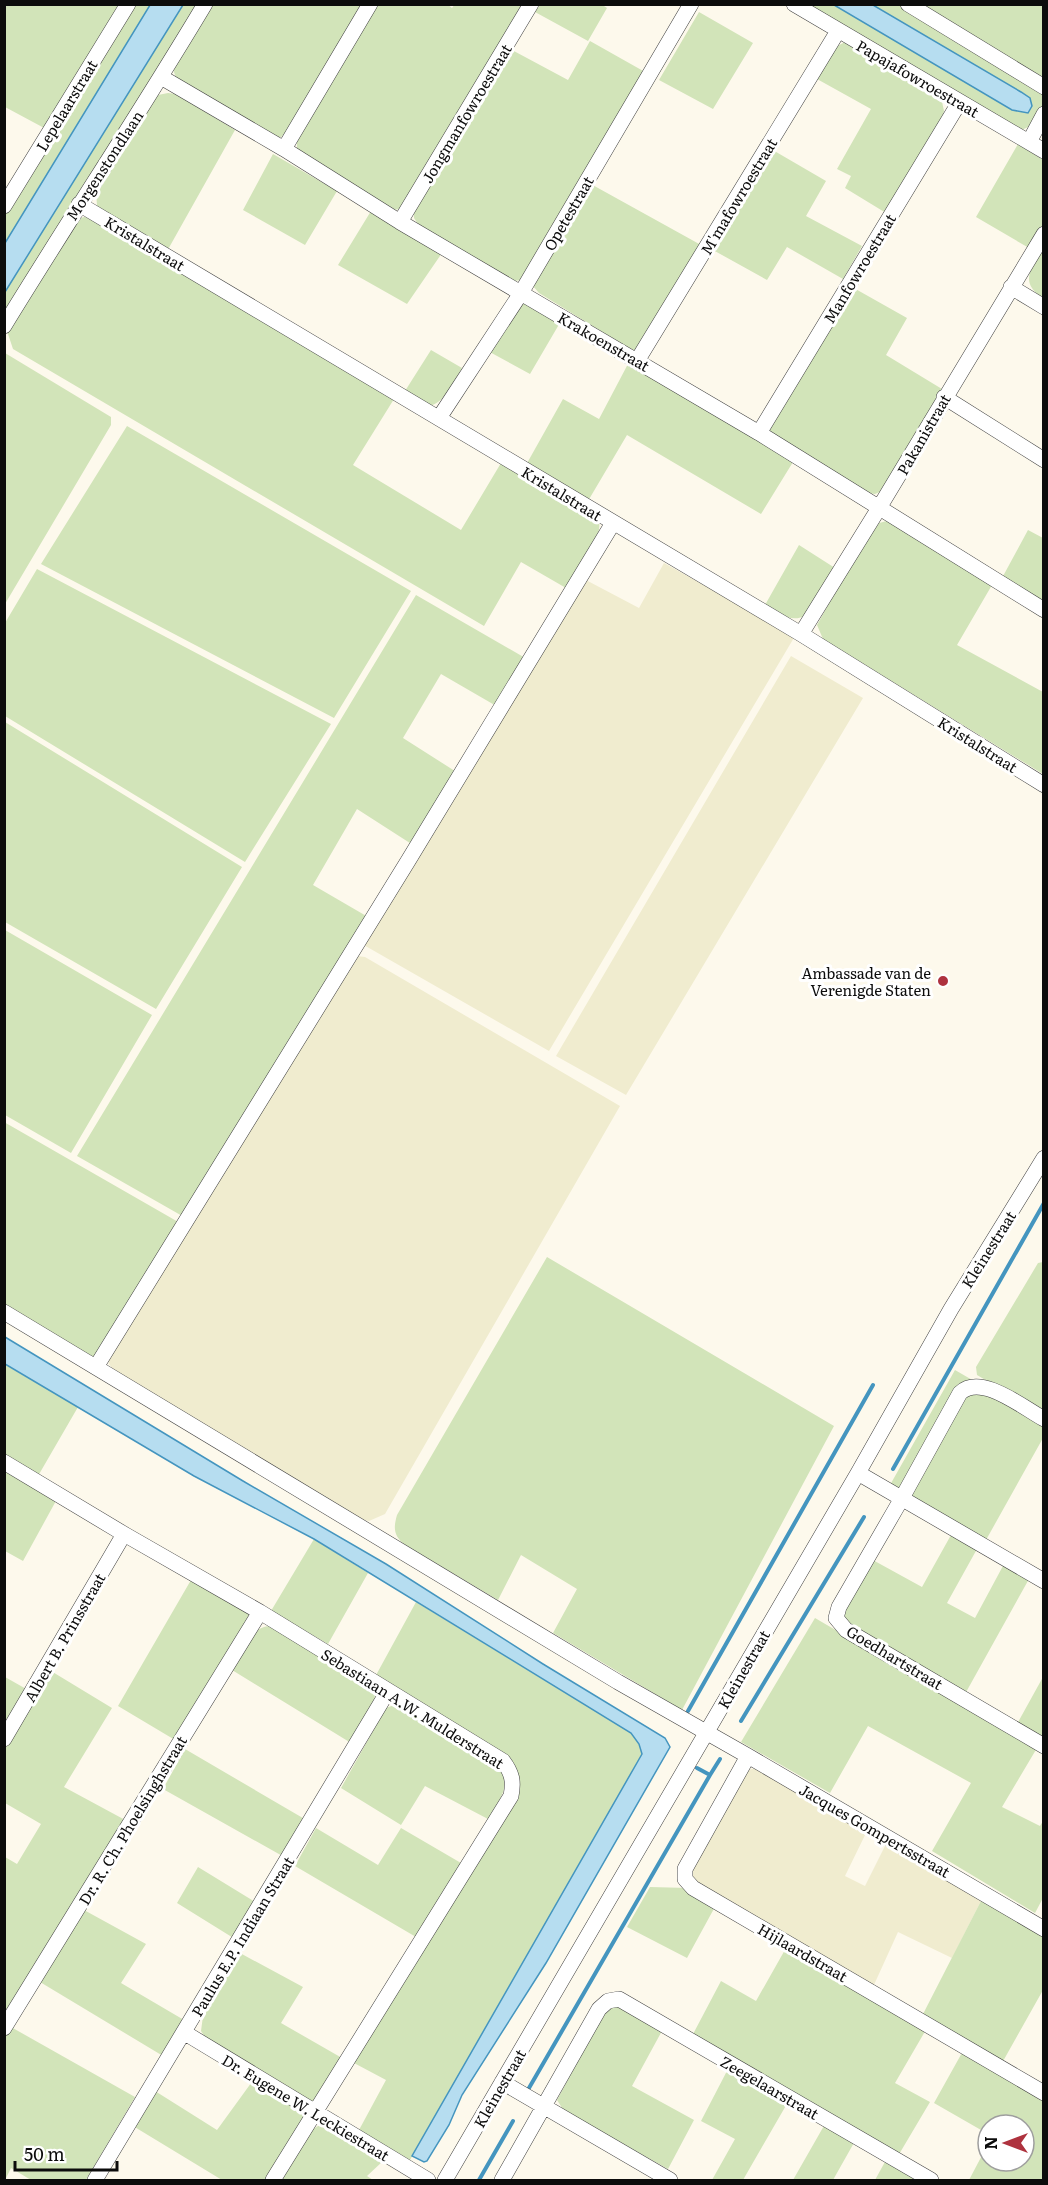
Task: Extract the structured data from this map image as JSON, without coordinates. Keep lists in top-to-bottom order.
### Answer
{
  "streets": {
    "street": [
      "Papajafowroestraat",
      "Lepelaarstraat",
      "Jongmanfowroestraat",
      "Morgenstondlaan",
      "M'mafowroestraat",
      "Opetestraat",
      "Kristalstraat",
      "Manfowroestraat",
      "Krakoenstraat",
      "Pakanistraat",
      "Kleinestraat",
      "Albert B. Prinsstraat",
      "Goedhartstraat",
      "Sebastiaan A.W. Mulderstraat",
      "Dr. R. Ch. Phoelsinghstraat",
      "Jacques Gompertsstraat",
      "Paulus E.P. Indiaan Straat",
      "Hijlaardstraat",
      "Zeegelaarstraat",
      "Dr. Eugene W. Leckiestraat"
    ]
  },
  "crossings": [
    ["Papajafowroestraat", "M'mafowroestraat"],
    ["Papajafowroestraat", "Manfowroestraat"],
    ["Jongmanfowroestraat", "Krakoenstraat"],
    ["Morgenstondlaan", "Kristalstraat"],
    ["Morgenstondlaan", "Krakoenstraat"],
    ["M'mafowroestraat", "Krakoenstraat"],
    ["Opetestraat", "Kristalstraat"],
    ["Opetestraat", "Krakoenstraat"],
    ["Kristalstraat", "Pakanistraat"],
    ["Manfowroestraat", "Krakoenstraat"],
    ["Krakoenstraat", "Pakanistraat"],
    ["Kleinestraat", "Jacques Gompertsstraat"],
    ["Albert B. Prinsstraat", "Sebastiaan A.W. Mulderstraat"],
    ["Sebastiaan A.W. Mulderstraat", "Dr. R. Ch. Phoelsinghstraat"],
    ["Sebastiaan A.W. Mulderstraat", "Paulus E.P. Indiaan Straat"],
    ["Sebastiaan A.W. Mulderstraat", "Dr. Eugene W. Leckiestraat"],
    ["Jacques Gompertsstraat", "Hijlaardstraat"],
    ["Paulus E.P. Indiaan Straat", "Dr. Eugene W. Leckiestraat"]
  ],
  "places": ["Ambassade van de Verenigde Staten"],
  "scale_bar": "50 m",
  "north": "left"
}
